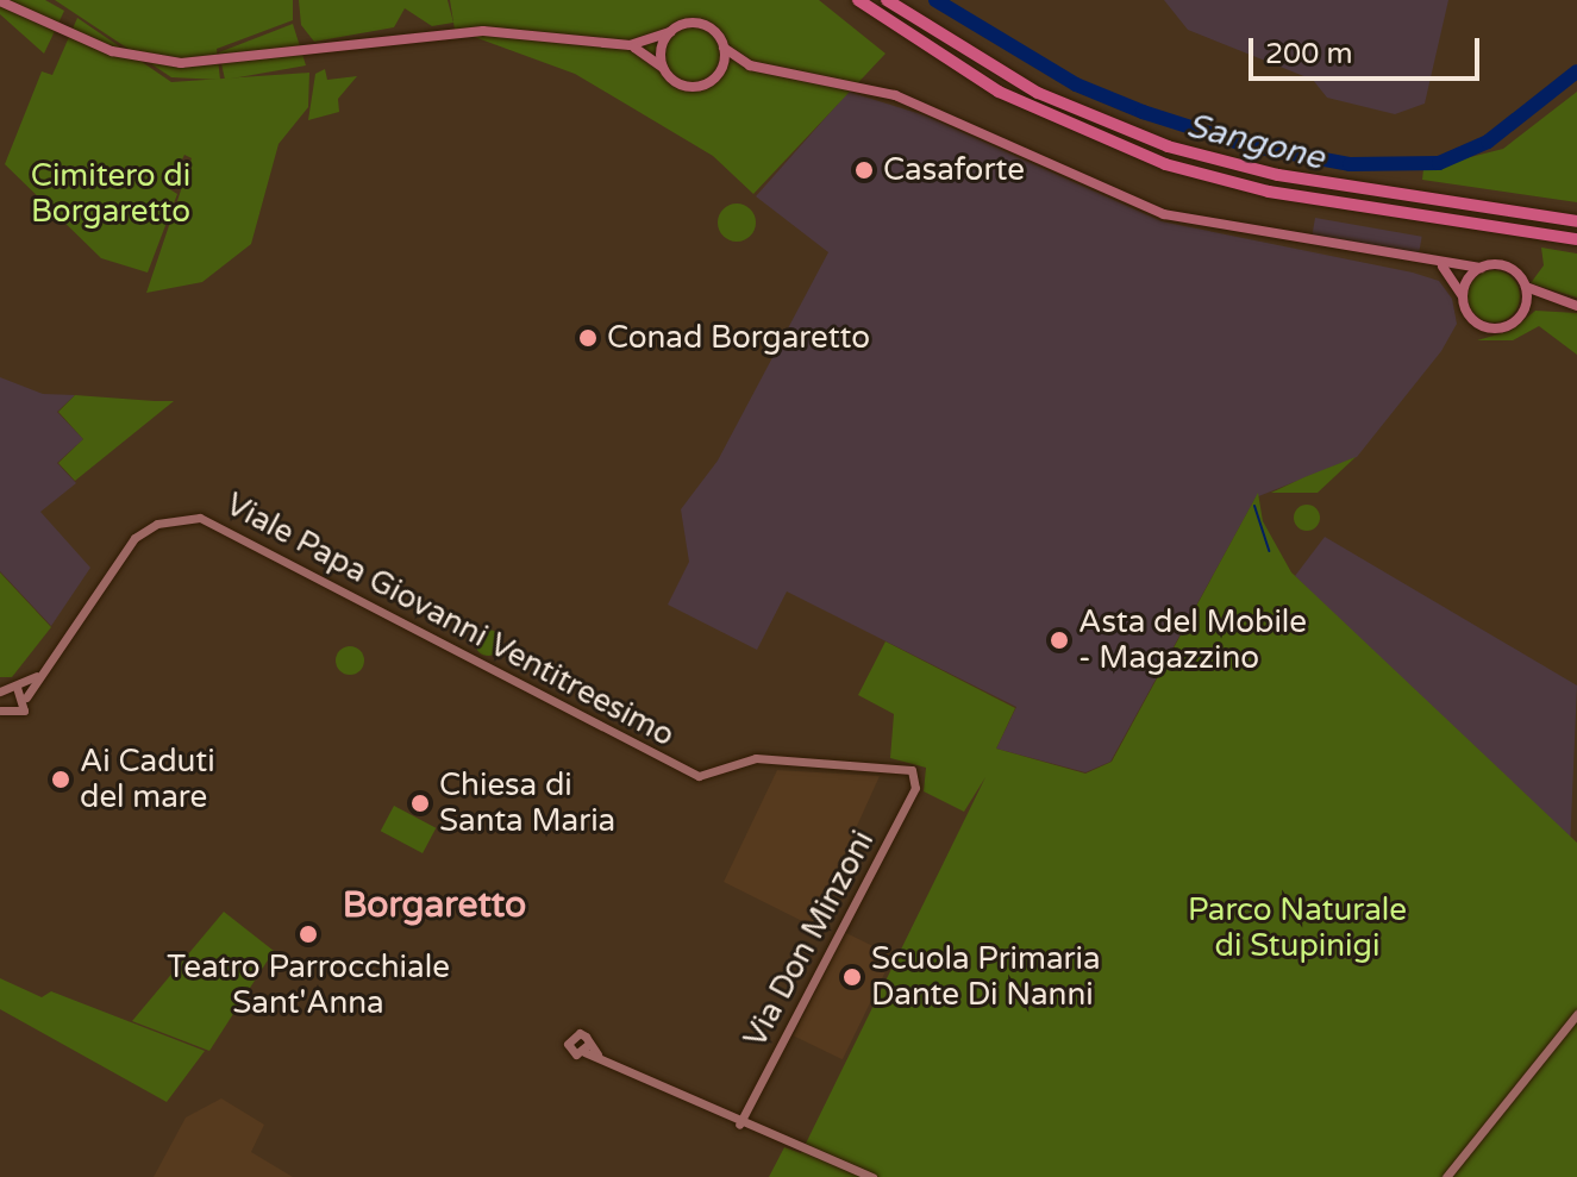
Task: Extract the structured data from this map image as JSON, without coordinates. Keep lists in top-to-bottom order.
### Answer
{
  "streets": {
    "street": ["Viale Papa Giovanni Ventitreesimo", "Via Don Minzoni"]
  },
  "crossings": [
    ["Viale Papa Giovanni Ventitreesimo", "Via Don Minzoni"]
  ],
  "districts": ["Borgaretto"],
  "water": ["Sangone"],
  "parks": ["Cimitero di Borgaretto", "Parco Naturale di Stupinigi"],
  "places": [
    "Casaforte",
    "Conad Borgaretto",
    "Asta del Mobile - Magazzino",
    "Ai Caduti del mare",
    "Chiesa di Santa Maria",
    "Teatro Parrocchiale Sant'Anna",
    "Scuola Primaria Dante Di Nanni"
  ],
  "scale_bar": "200 m"
}
